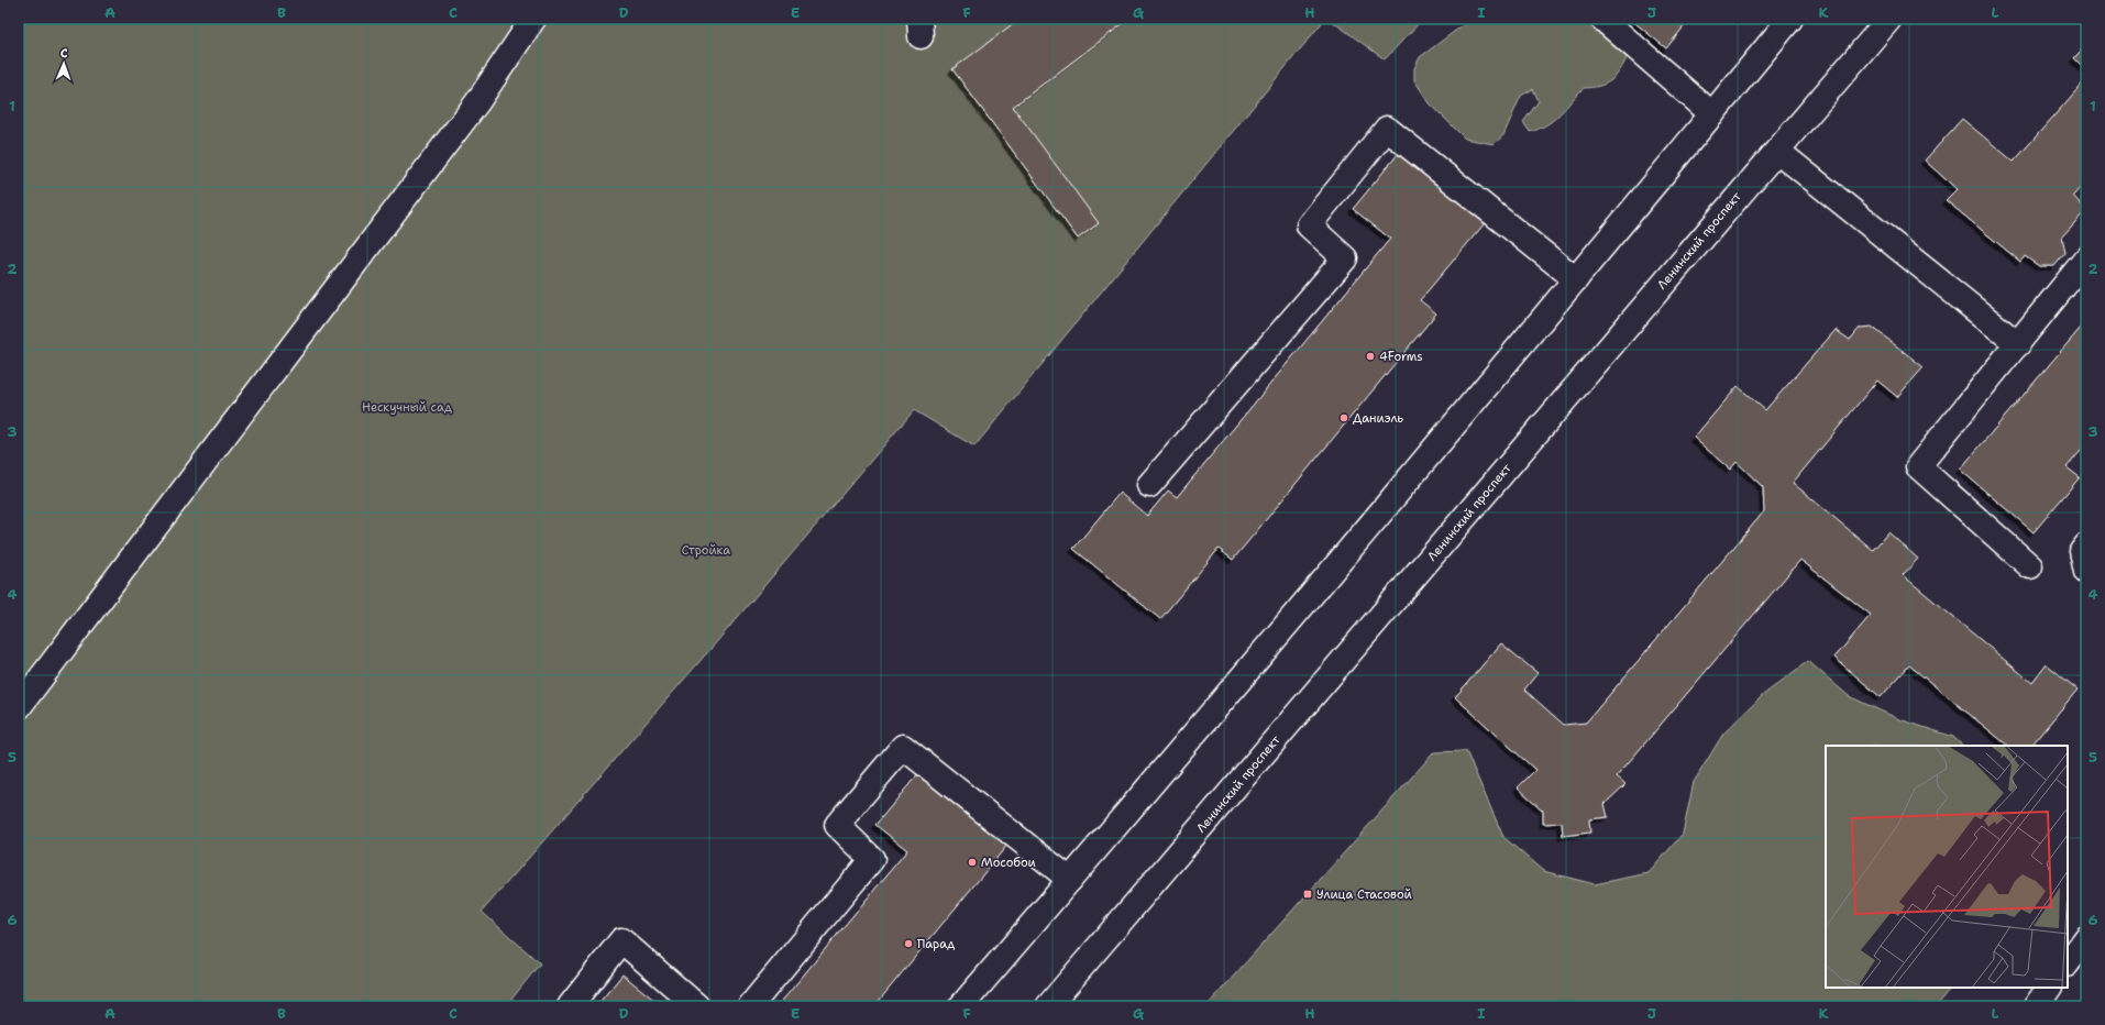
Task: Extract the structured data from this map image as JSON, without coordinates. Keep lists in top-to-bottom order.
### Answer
{
  "streets": {
    "main road": ["Ленинский проспект"]
  },
  "parks": ["Нескучный сад", "Стройка"],
  "places": {
    "other": [
      "4Forms",
      "Даниэль",
      "Мособои",
      "Парад"
    ],
    "transit": ["Улица Стасовой"]
  },
  "north": "top",
  "grid": {
    "columns": [
      "A",
      "B",
      "C",
      "D",
      "E",
      "F",
      "G",
      "H",
      "I",
      "J",
      "K",
      "L"
    ],
    "rows": [
      "1",
      "2",
      "3",
      "4",
      "5",
      "6"
    ]
  }
}
